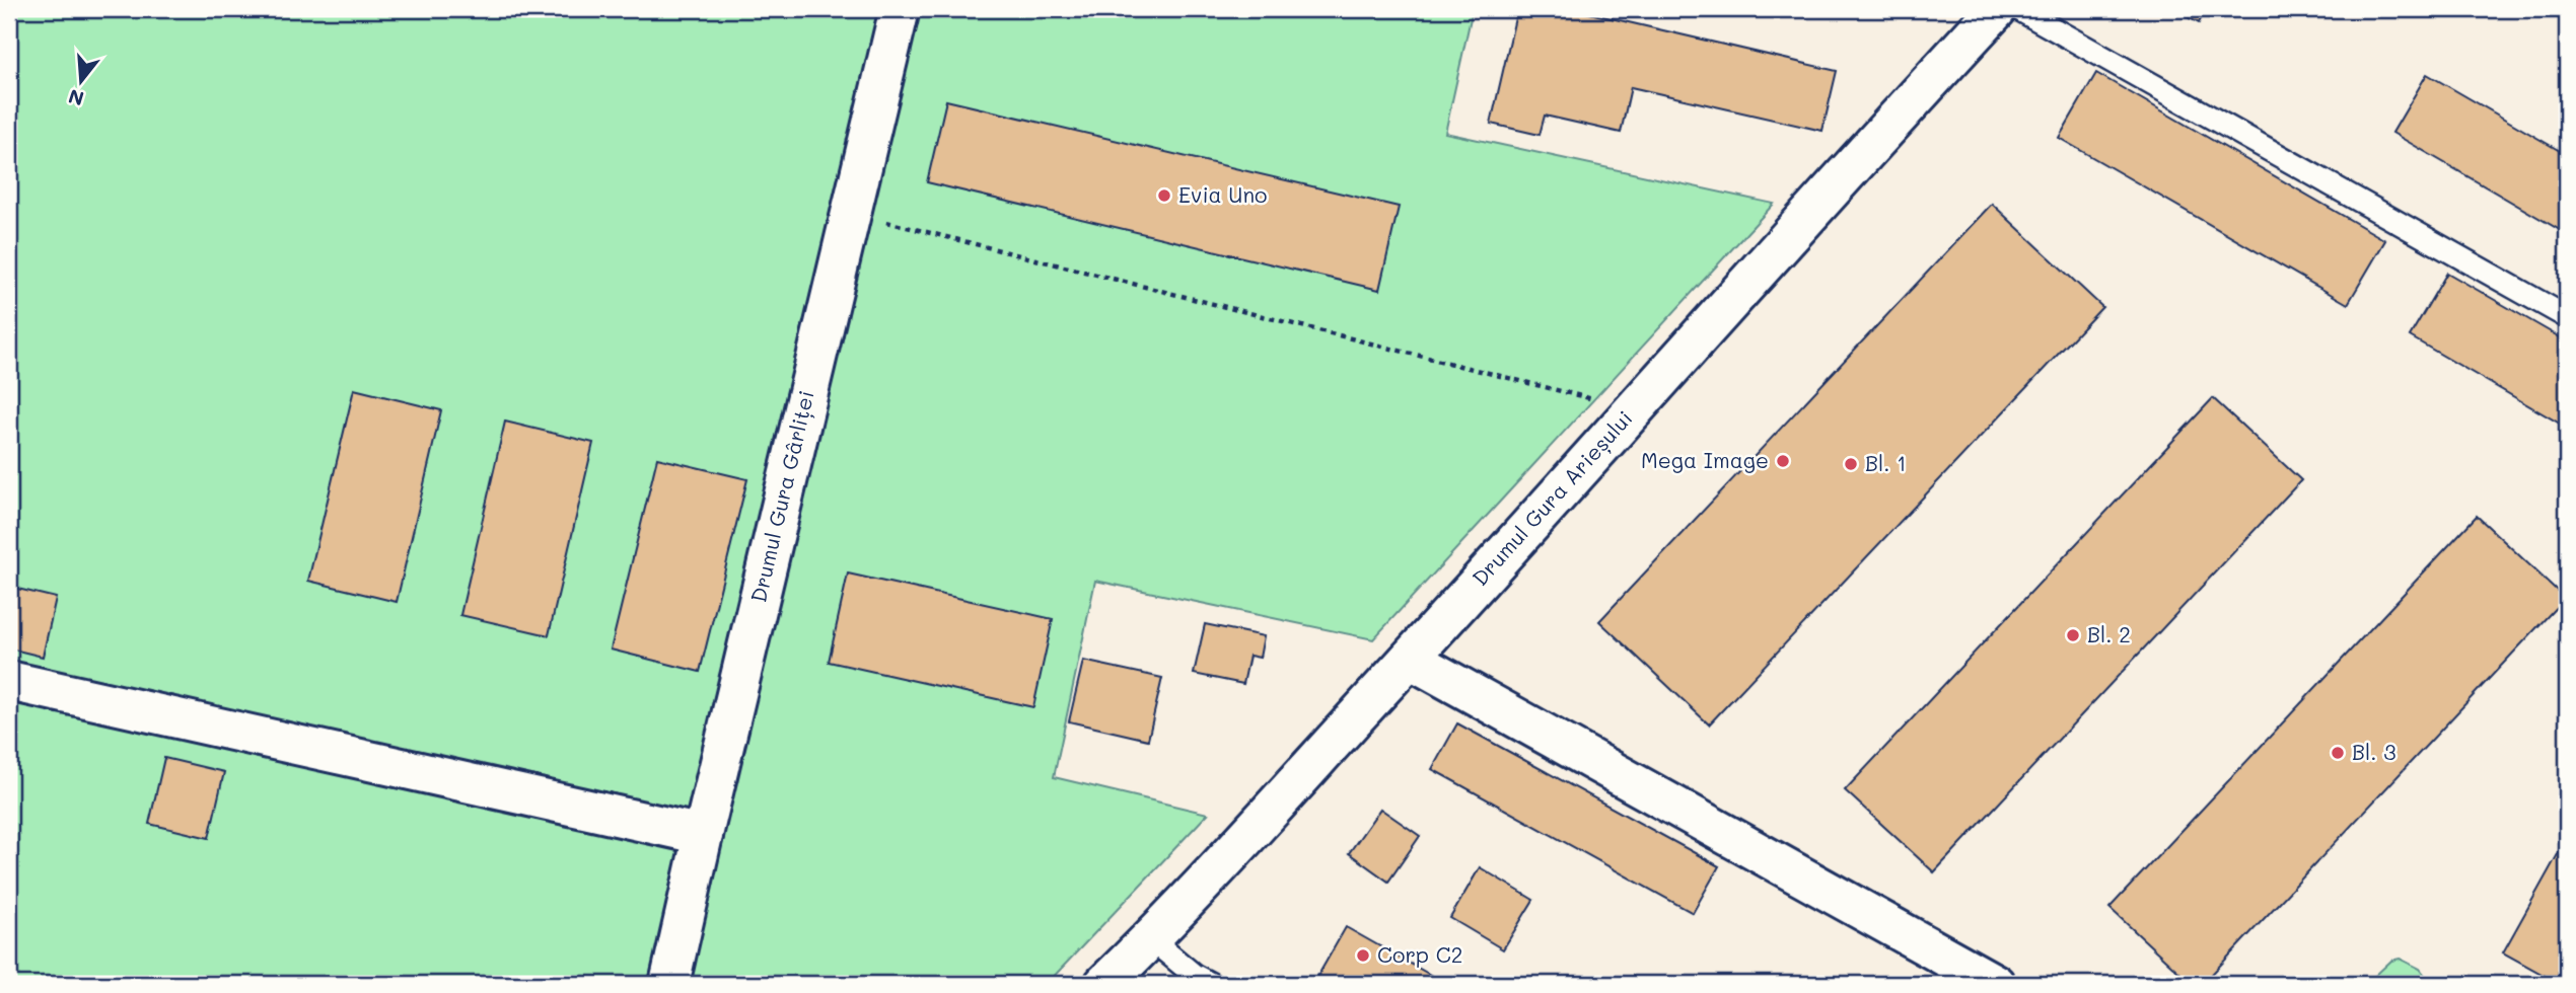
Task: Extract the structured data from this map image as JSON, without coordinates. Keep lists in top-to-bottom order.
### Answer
{
  "streets": {
    "street": ["Drumul Gura Gârliței", "Drumul Gura Arieșului"]
  },
  "places": [
    "Evia Uno",
    "Mega Image",
    "Bl. 1",
    "Bl. 2",
    "Bl. 3",
    "Corp C2"
  ],
  "north": "bottom"
}
